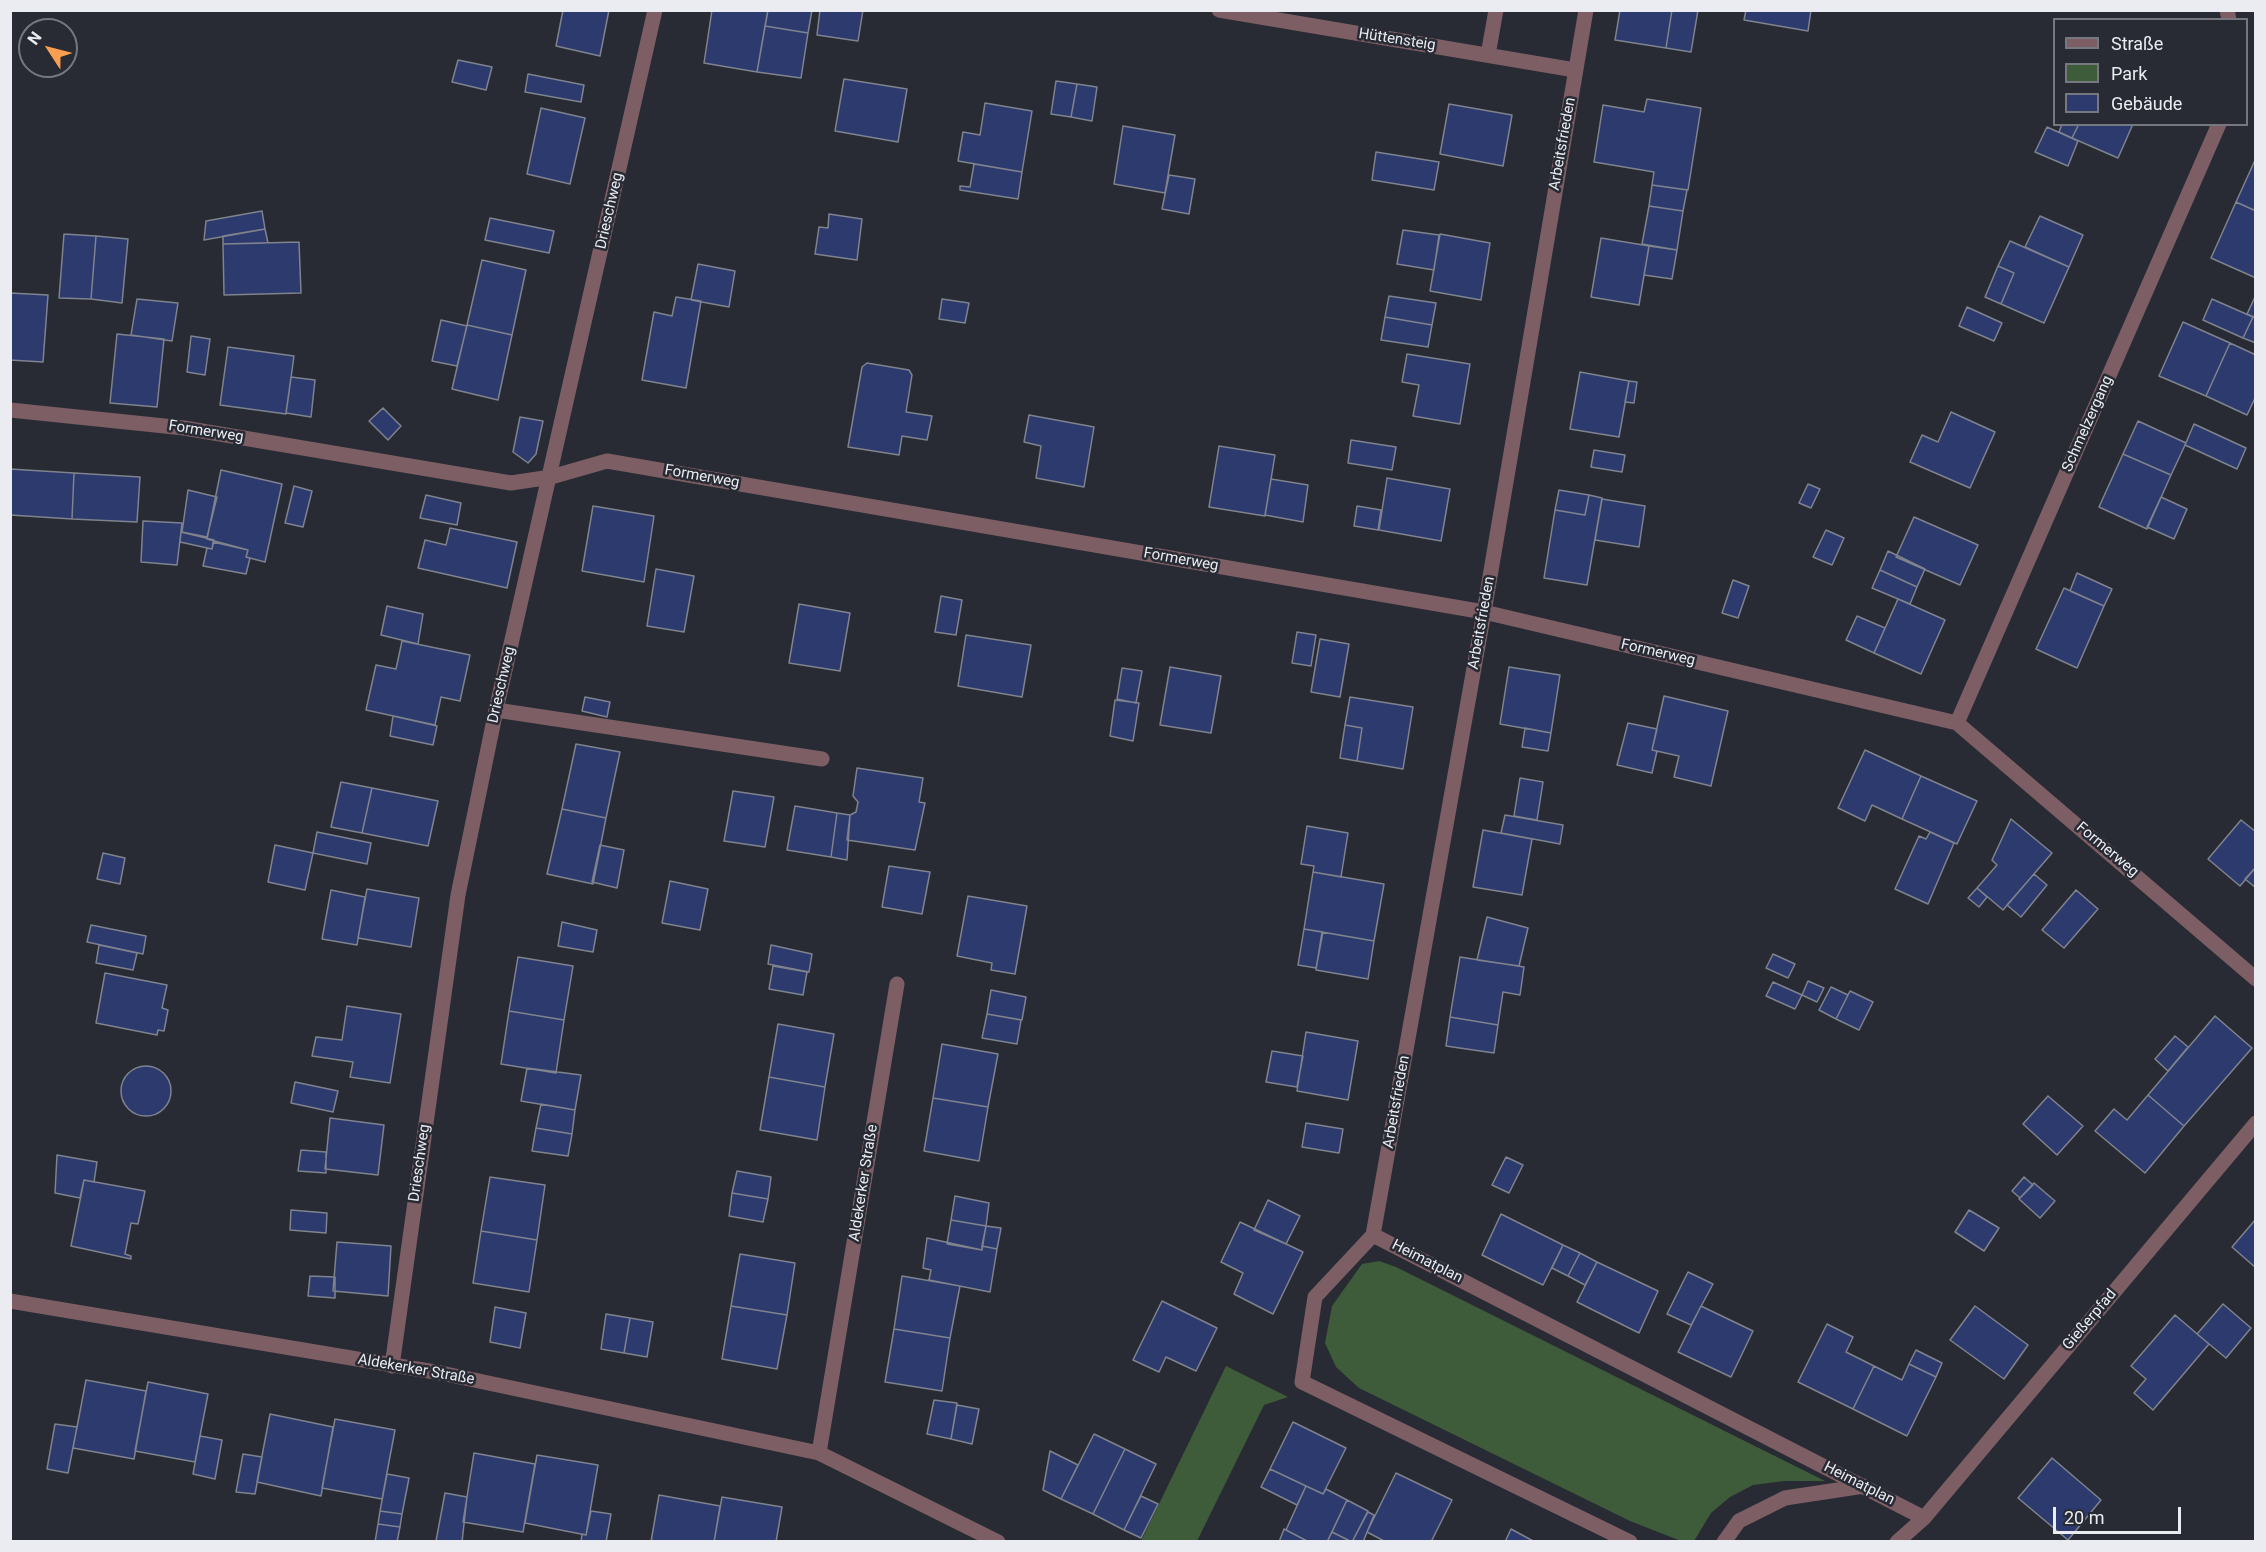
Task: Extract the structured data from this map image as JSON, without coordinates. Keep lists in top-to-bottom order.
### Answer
{
  "streets": {
    "street": [
      "Hüttensteig",
      "Arbeitsfrieden",
      "Drieschweg",
      "Schmelzergang",
      "Formerweg",
      "Aldekerker Straße",
      "Heimatplan",
      "Gießerpfad"
    ]
  },
  "crossings": [
    ["Hüttensteig", "Arbeitsfrieden"],
    ["Arbeitsfrieden", "Formerweg"],
    ["Arbeitsfrieden", "Heimatplan"],
    ["Drieschweg", "Formerweg"],
    ["Drieschweg", "Aldekerker Straße"],
    ["Schmelzergang", "Formerweg"],
    ["Heimatplan", "Gießerpfad"]
  ],
  "legend": ["Straße", "Park", "Gebäude"],
  "scale_bar": "20 m",
  "north": "top left"
}
